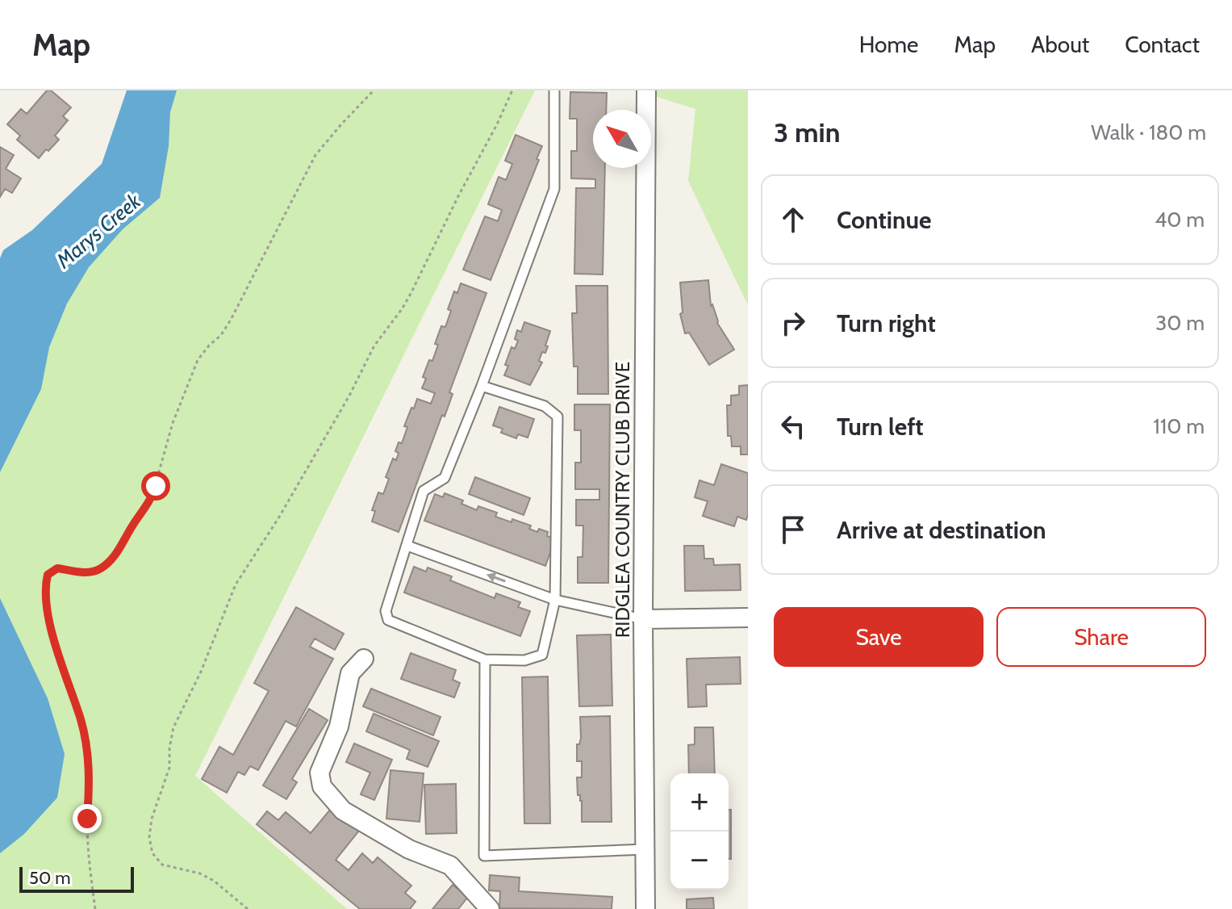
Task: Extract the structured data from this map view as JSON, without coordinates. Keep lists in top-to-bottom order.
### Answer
{
  "streets": {
    "street": ["RIDGLEA COUNTRY CLUB DRIVE"]
  },
  "water": ["Marys Creek"],
  "scale_bar": "50 m",
  "north": "top left",
  "page": {
    "header": "Map",
    "nav": [
      "Home",
      "Map",
      "About",
      "Contact"
    ],
    "heading": ["3 min", "Walk · 180 m"],
    "list": [
      ["Continue", "40 m"],
      ["Turn right", "30 m"],
      ["Turn left", "110 m"],
      "Arrive at destination"
    ],
    "buttons": ["Save", "Share"],
    "map_buttons": ["+", "−"],
    "scale": "50 m"
  }
}
